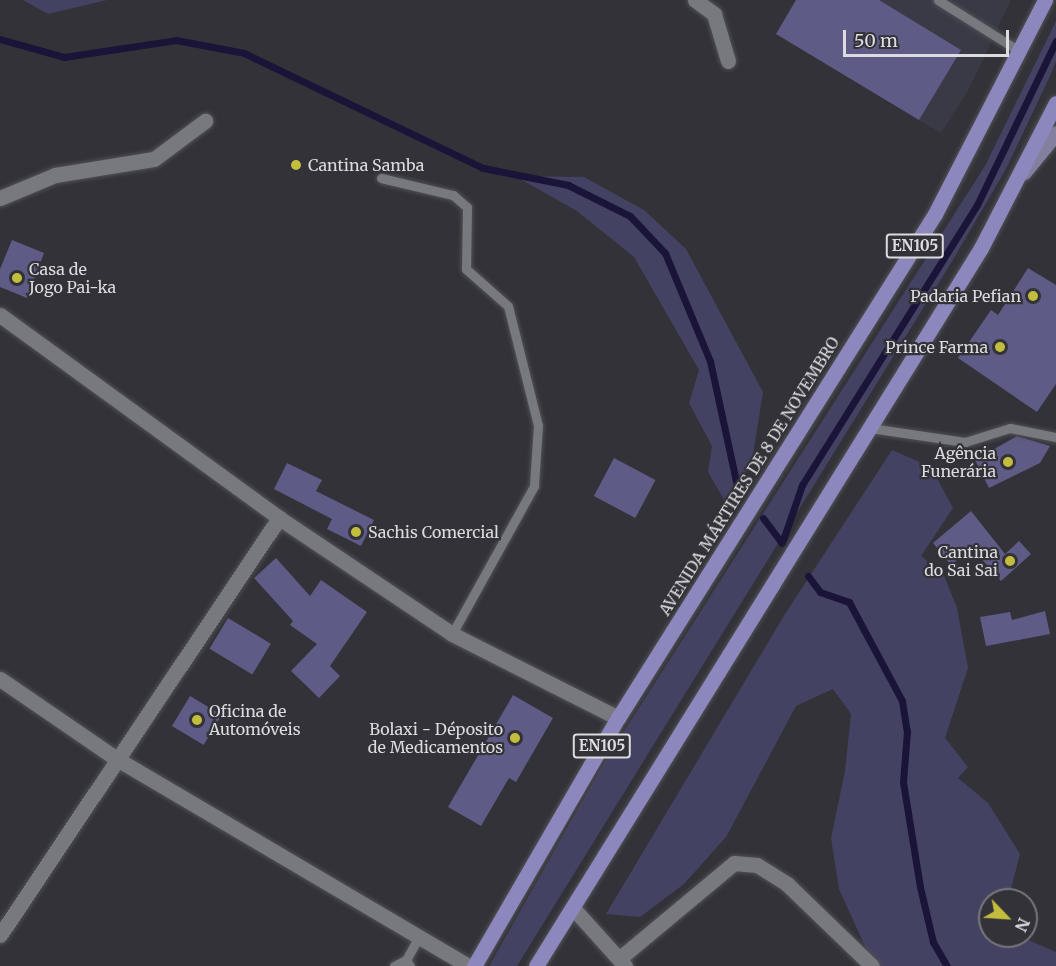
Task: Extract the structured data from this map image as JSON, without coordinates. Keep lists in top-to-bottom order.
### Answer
{
  "streets": {
    "main road": ["EN105", "AVENIDA MÁRTIRES DE 8 DE NOVEMBRO"]
  },
  "places": [
    "Cantina Samba",
    "Casa de Jogo Pai-ka",
    "Padaria Pefian",
    "Prince Farma",
    "Agência Funerária",
    "Sachis Comercial",
    "Cantina do Sai Sai",
    "Oficina de Automóveis",
    "Bolaxi - Déposito de Medicamentos"
  ],
  "scale_bar": "50 m",
  "north": "bottom right"
}
